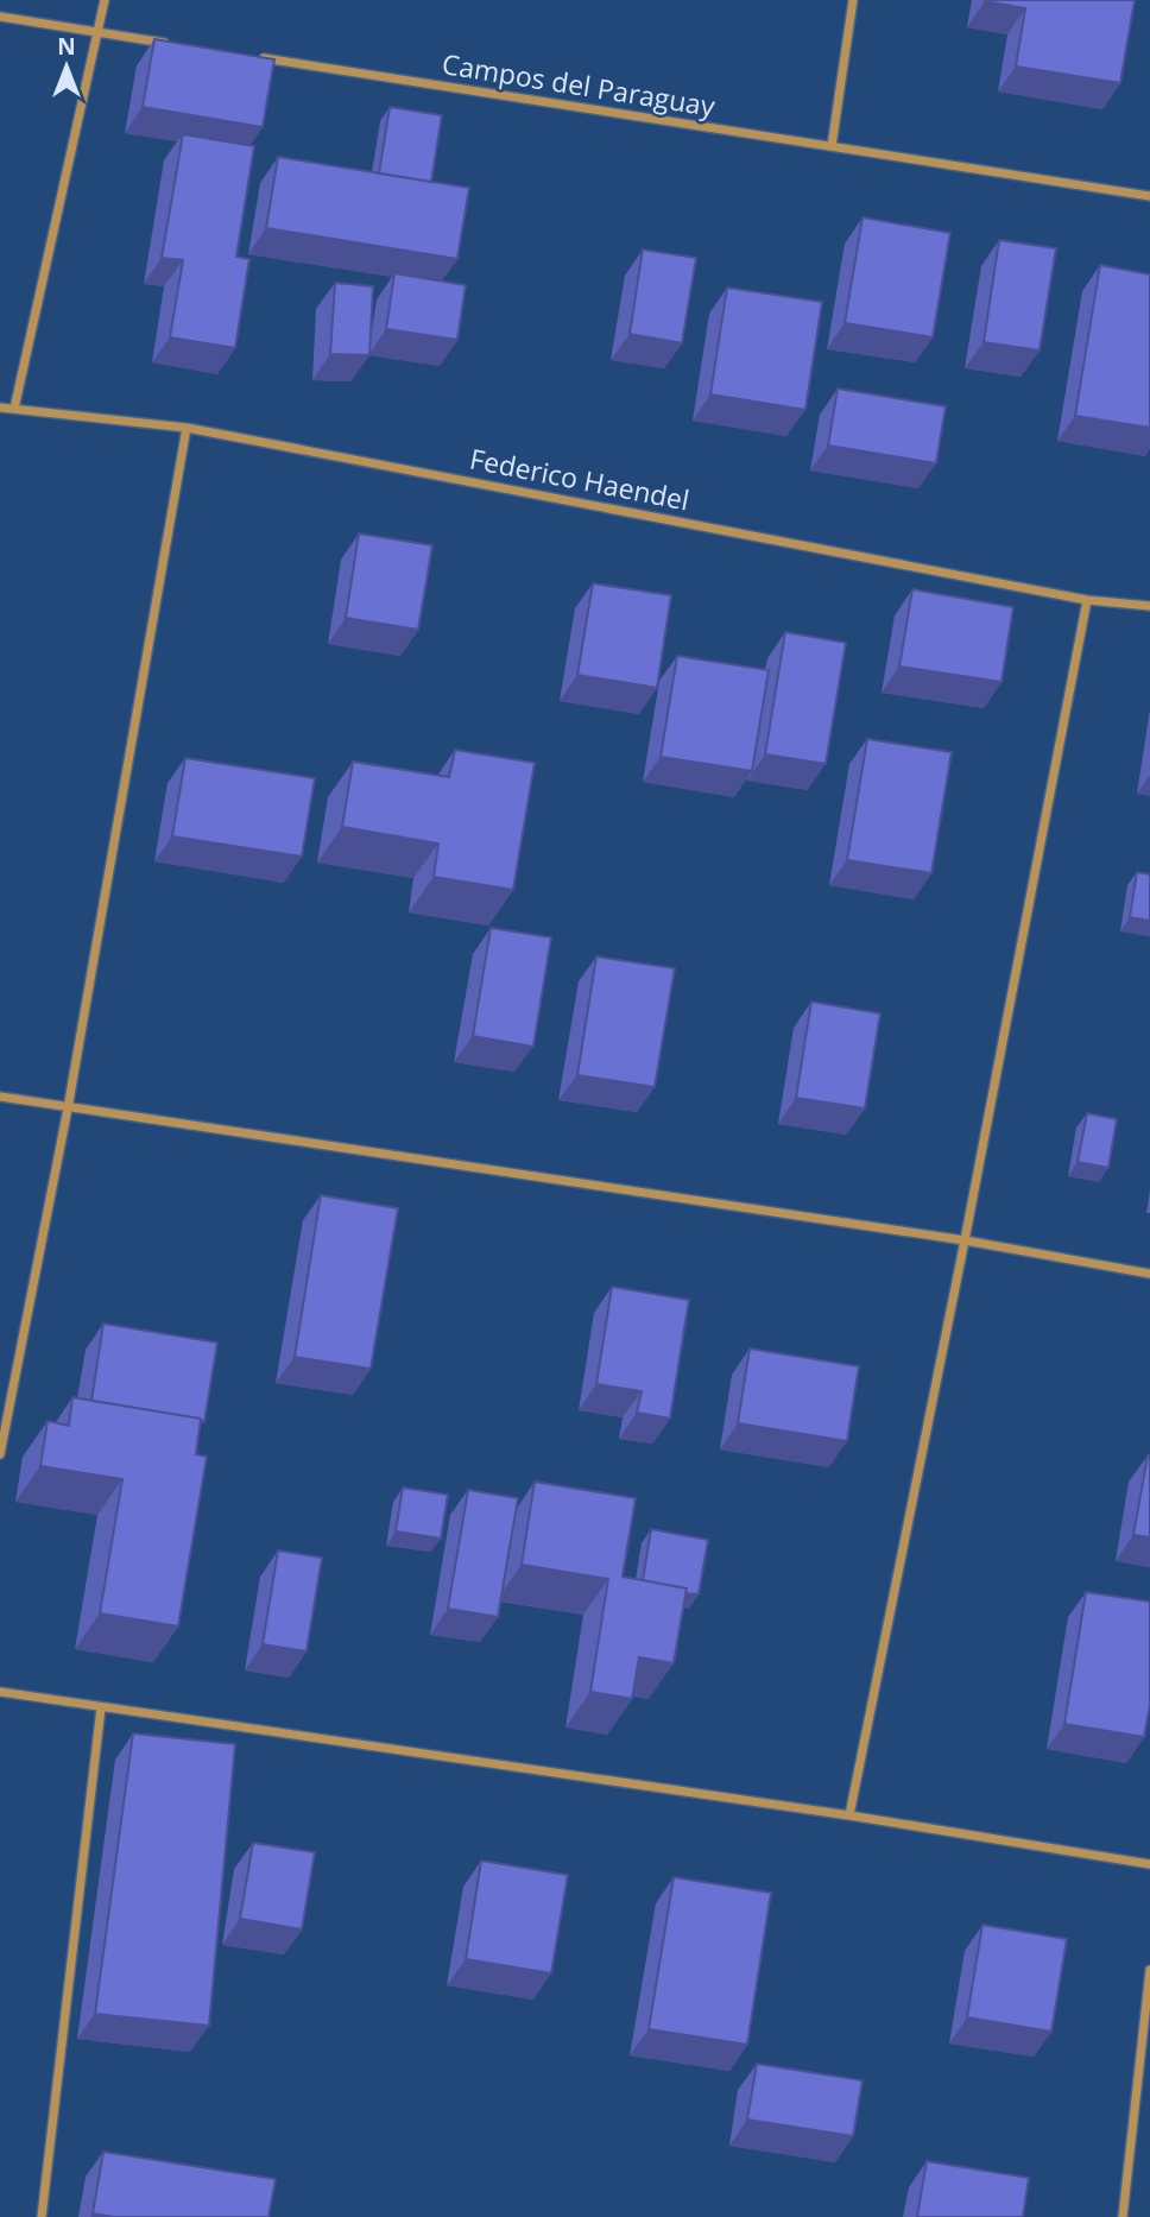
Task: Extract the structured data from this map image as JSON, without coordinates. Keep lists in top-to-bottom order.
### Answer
{
  "streets": {
    "street": ["Campos del Paraguay", "Federico Haendel"]
  },
  "north": "top"
}
